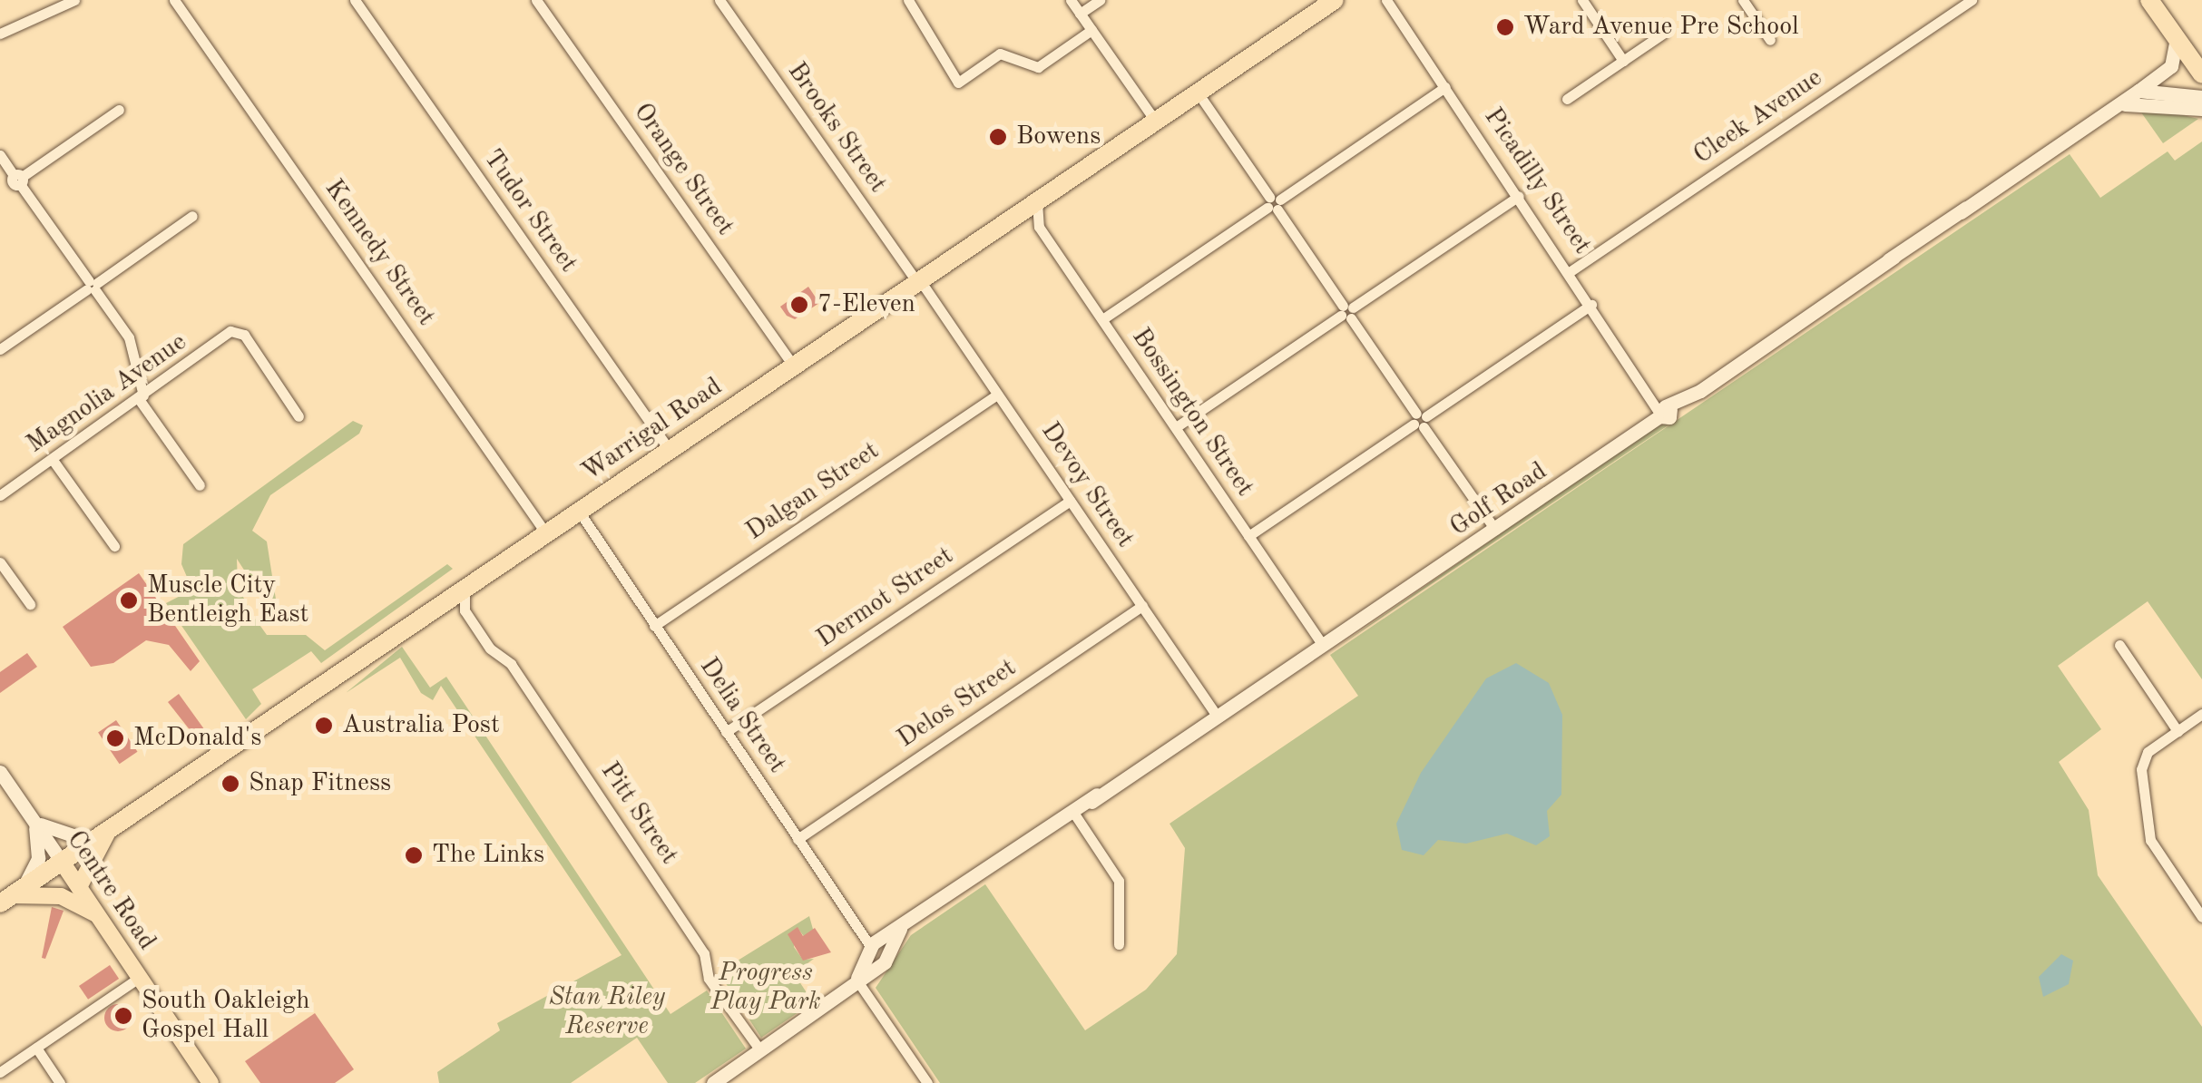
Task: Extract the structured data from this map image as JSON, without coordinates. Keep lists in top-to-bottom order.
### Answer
{
  "streets": {
    "highway": ["Warrigal Road"],
    "main road": ["Centre Road"],
    "street": [
      "Cleek Avenue",
      "Brooks Street",
      "Orange Street",
      "Picadilly Street",
      "Tudor Street",
      "Kennedy Street",
      "Magnolia Avenue",
      "Bossington Street",
      "Devoy Street",
      "Dalgan Street",
      "Golf Road",
      "Dermot Street",
      "Delos Street",
      "Delia Street",
      "Pitt Street"
    ]
  },
  "crossings": [
    ["Cleek Avenue", "Picadilly Street"],
    ["Brooks Street", "Warrigal Road"],
    ["Brooks Street", "Devoy Street"],
    ["Orange Street", "Warrigal Road"],
    ["Picadilly Street", "Golf Road"],
    ["Tudor Street", "Warrigal Road"],
    ["Kennedy Street", "Warrigal Road"],
    ["Bossington Street", "Warrigal Road"],
    ["Bossington Street", "Golf Road"],
    ["Warrigal Road", "Devoy Street"],
    ["Warrigal Road", "Delia Street"],
    ["Warrigal Road", "Centre Road"],
    ["Devoy Street", "Dalgan Street"],
    ["Devoy Street", "Golf Road"],
    ["Devoy Street", "Dermot Street"],
    ["Devoy Street", "Delos Street"],
    ["Dalgan Street", "Delia Street"],
    ["Golf Road", "Delia Street"],
    ["Dermot Street", "Delia Street"],
    ["Delos Street", "Delia Street"]
  ],
  "parks": ["Progress Play Park", "Stan Riley Reserve"],
  "places": [
    "Ward Avenue Pre School",
    "Bowens",
    "7-Eleven",
    "Muscle City Bentleigh East",
    "Australia Post",
    "McDonald's",
    "Snap Fitness",
    "The Links",
    "South Oakleigh Gospel Hall"
  ]
}
